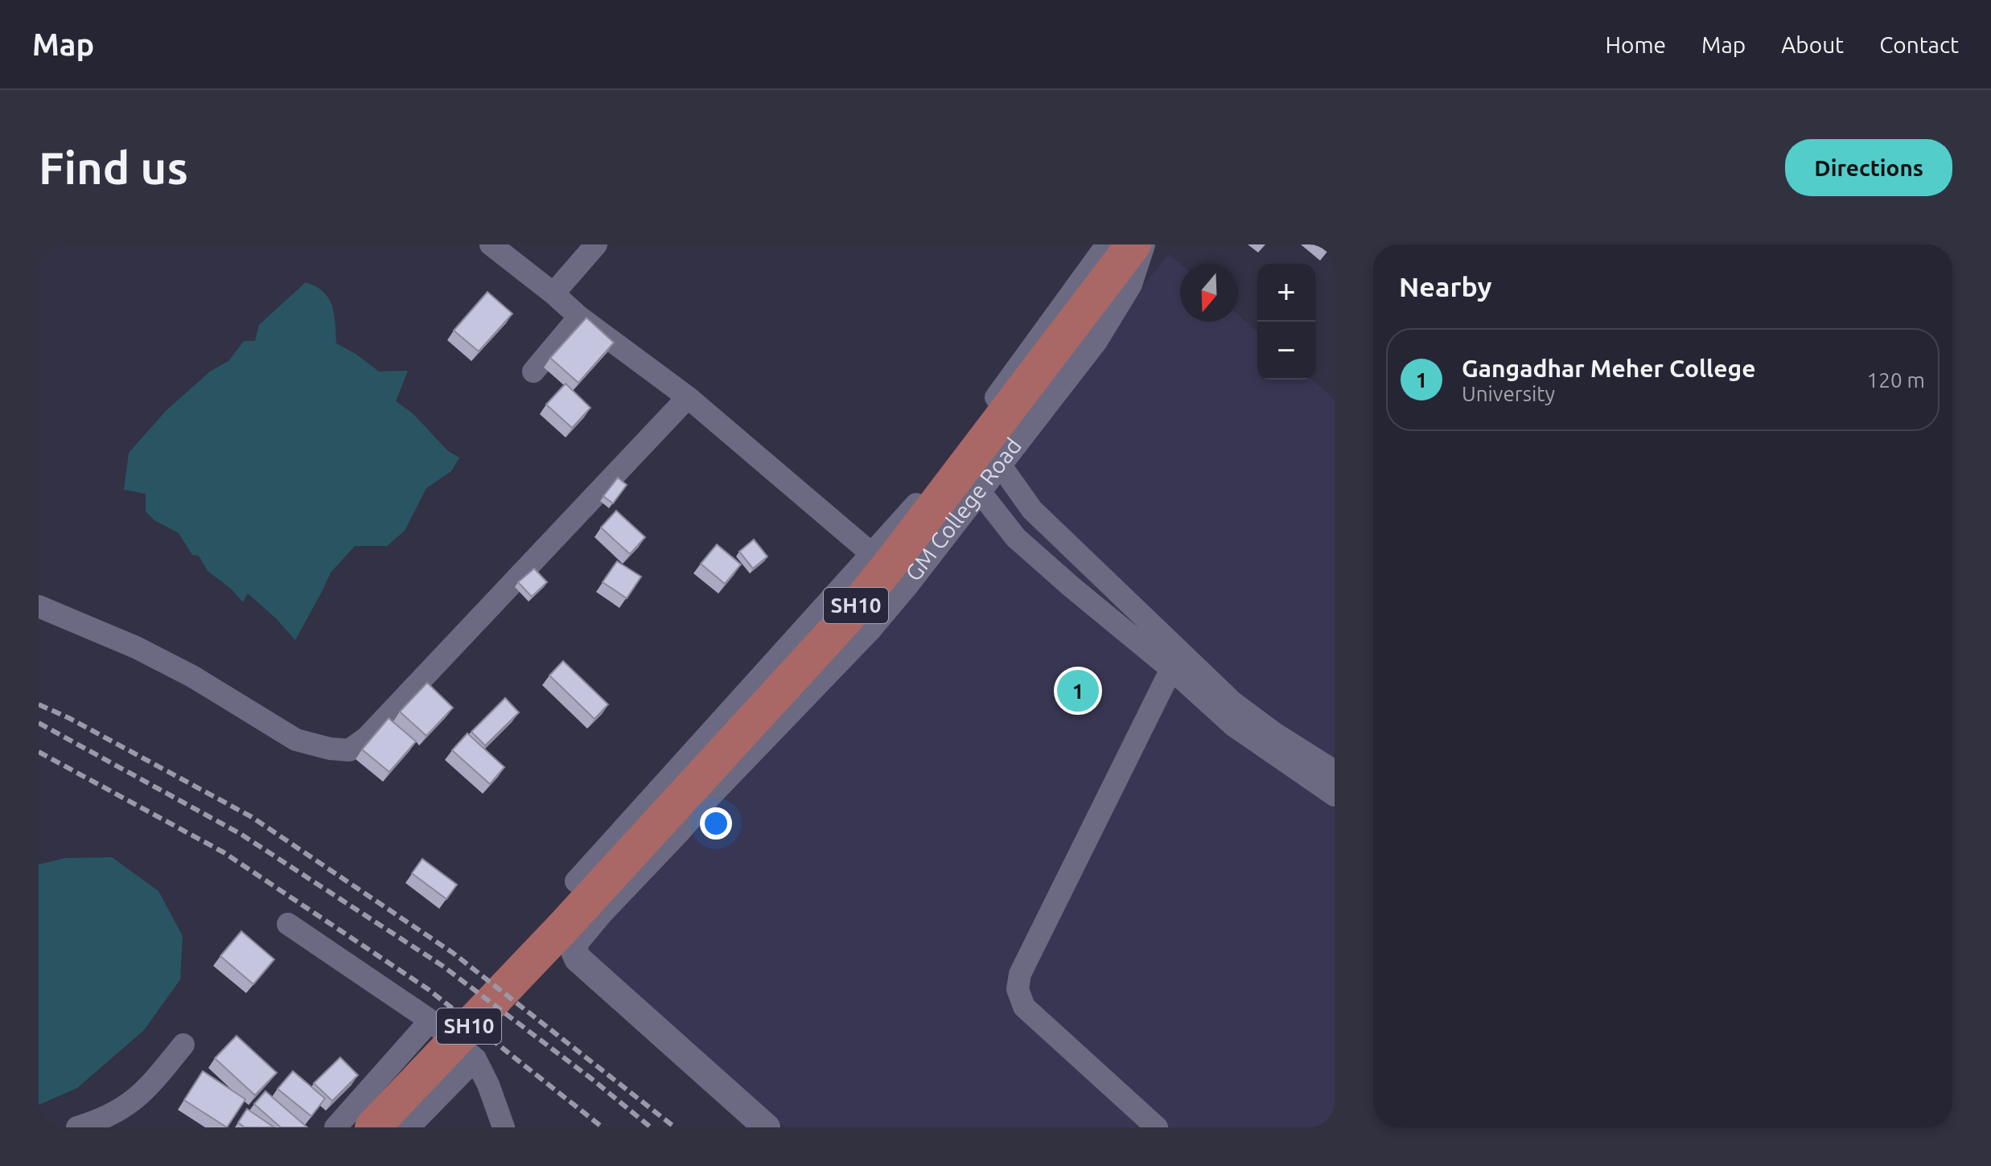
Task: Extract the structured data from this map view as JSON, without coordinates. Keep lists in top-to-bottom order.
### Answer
{
  "streets": {
    "main road": ["SH10"],
    "street": ["GM College Road"]
  },
  "crossings": [
    ["GM College Road", "SH10"]
  ],
  "north": "bottom",
  "page": {
    "header": "Map",
    "nav": [
      "Home",
      "Map",
      "About",
      "Contact"
    ],
    "buttons": "Directions",
    "title": "Find us",
    "heading": "Nearby",
    "map_buttons": ["+", "−"],
    "list": [
      {
        "mark": "1",
        "name": "Gangadhar Meher College",
        "note": "University",
        "value": "120 m"
      }
    ],
    "pins": "1"
  }
}
